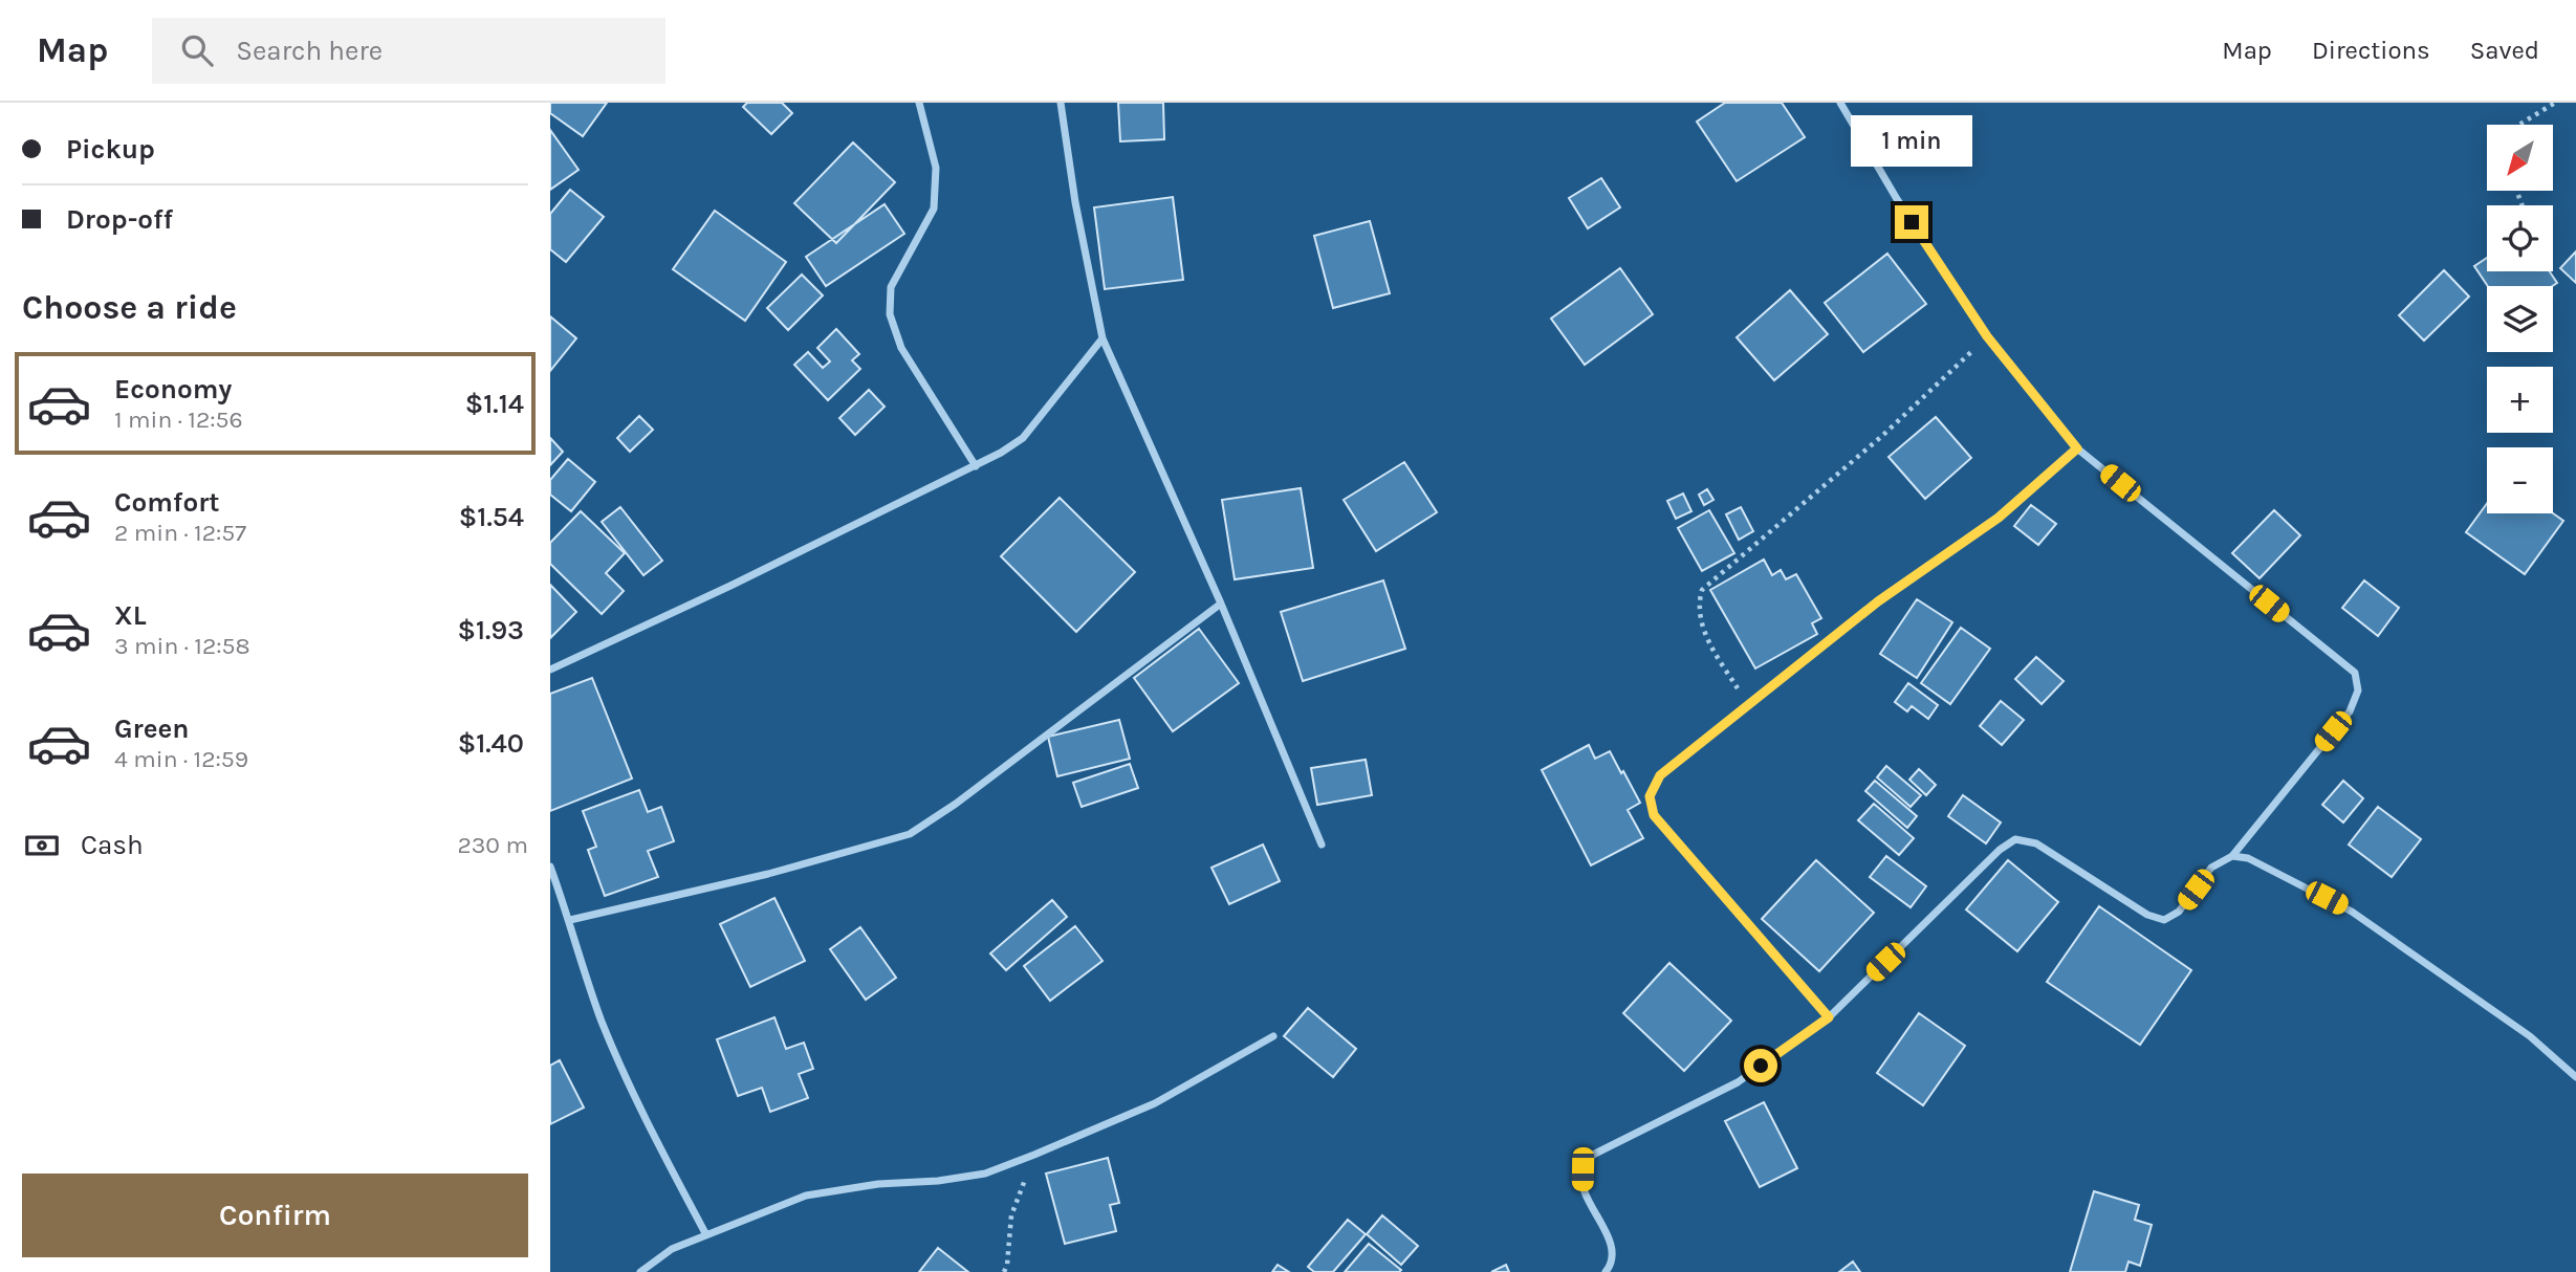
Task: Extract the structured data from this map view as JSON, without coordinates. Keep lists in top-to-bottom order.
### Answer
{
  "north": "bottom left",
  "page": {
    "header": "Map",
    "search": "Search here",
    "nav": ["Map", "Directions", "Saved"],
    "banner": ["Pickup", "Drop-off"],
    "bubble": "1 min",
    "map_buttons": ["+", "−"],
    "heading": "Choose a ride",
    "list": [
      {
        "name": "Economy",
        "note": "1 min · 12:56",
        "value": "$1.14"
      },
      {
        "name": "Comfort",
        "note": "2 min · 12:57",
        "value": "$1.54"
      },
      {
        "name": "XL",
        "note": "3 min · 12:58",
        "value": "$1.93"
      },
      {
        "name": "Green",
        "note": "4 min · 12:59",
        "value": "$1.40"
      }
    ],
    "pay": ["Cash", "230 m"],
    "buttons": "Confirm"
  }
}
